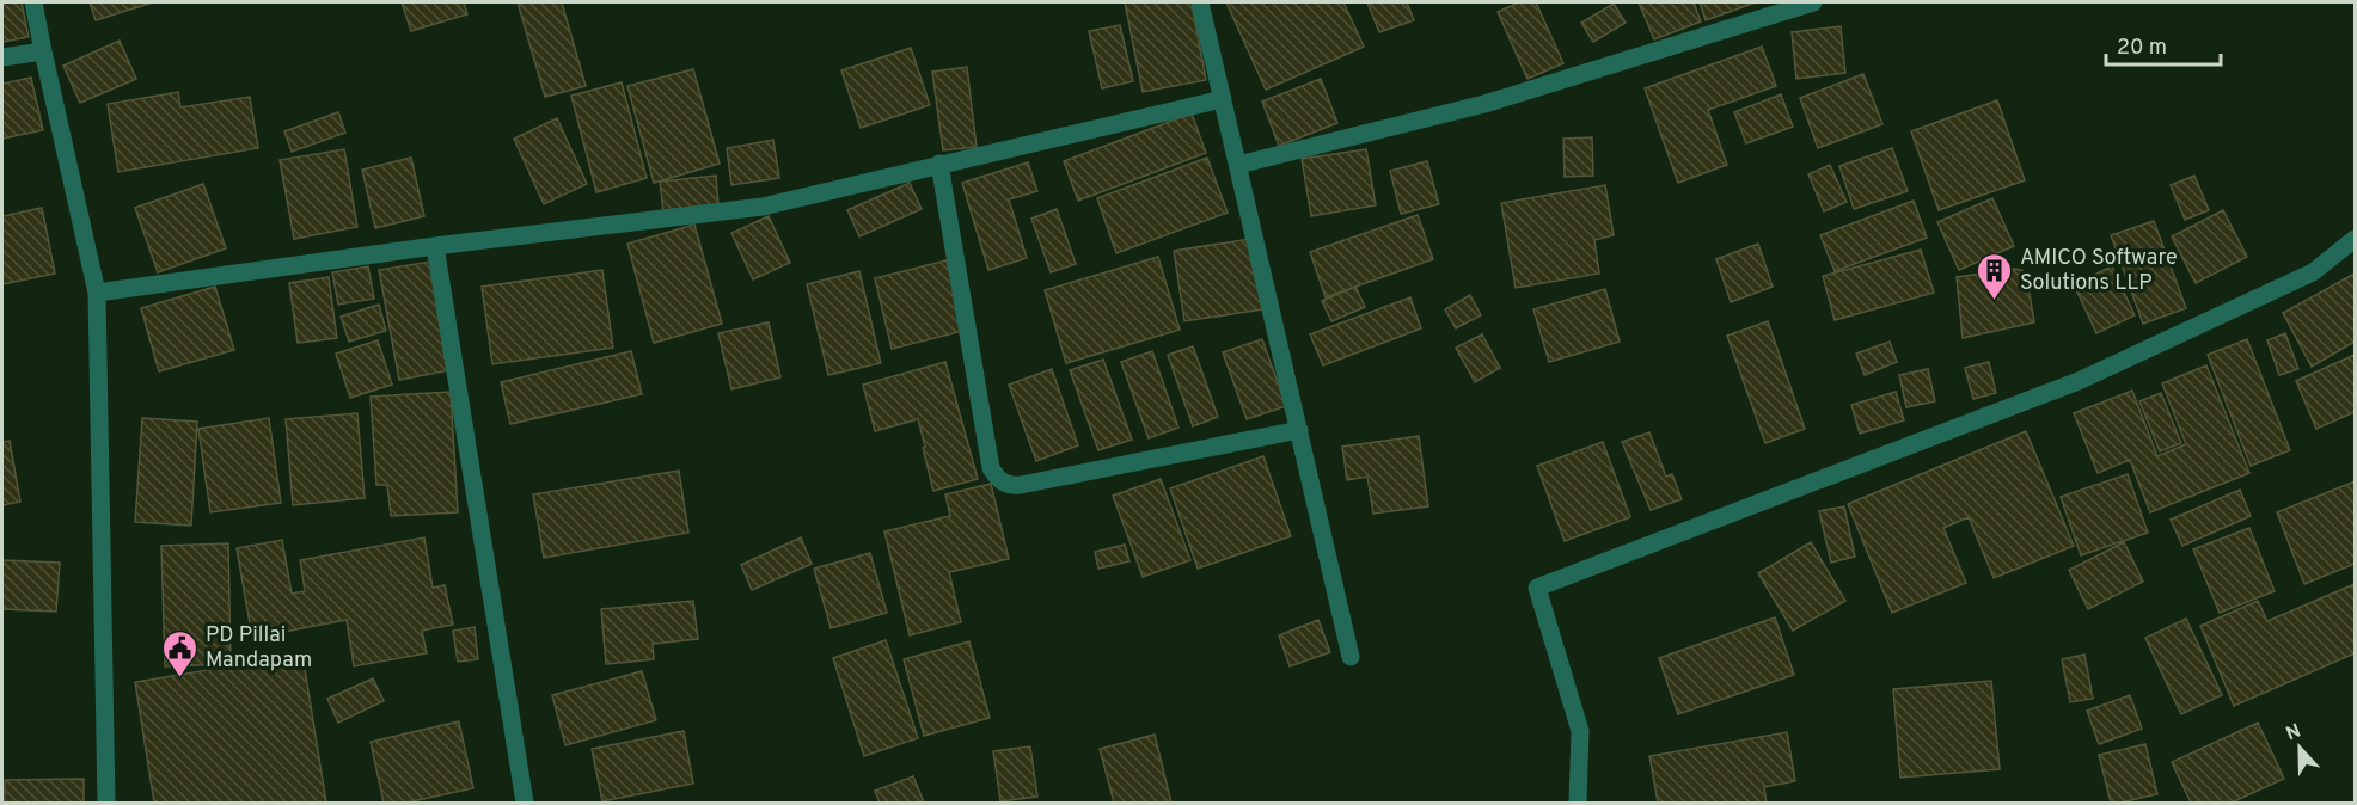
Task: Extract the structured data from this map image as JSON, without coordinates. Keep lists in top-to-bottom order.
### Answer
{
  "places": {
    "building": ["AMICO Software Solutions LLP"],
    "public building": ["PD Pillai Mandapam"]
  },
  "scale_bar": "20 m",
  "north": "top"
}
